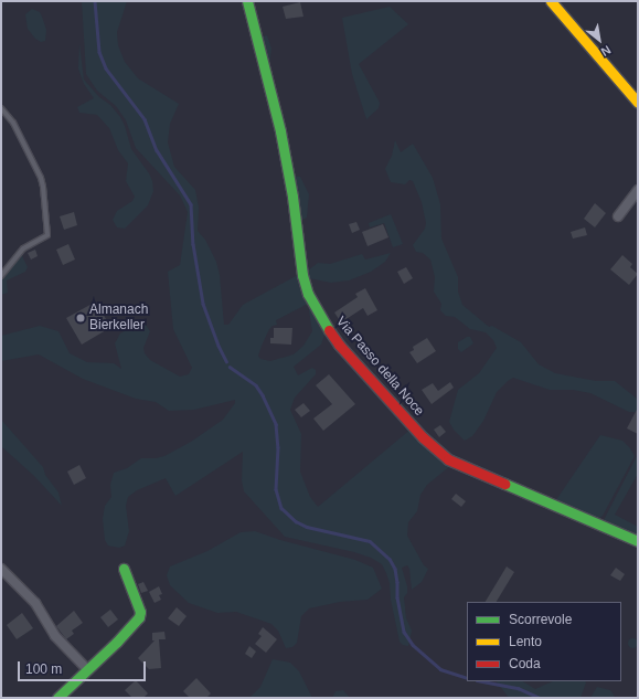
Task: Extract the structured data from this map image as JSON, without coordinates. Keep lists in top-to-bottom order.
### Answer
{
  "streets": {
    "street": ["Via Passo della Noce"]
  },
  "places": ["Almanach Bierkeller"],
  "legend": ["Scorrevole", "Lento", "Coda"],
  "scale_bar": "100 m",
  "north": "bottom right"
}
